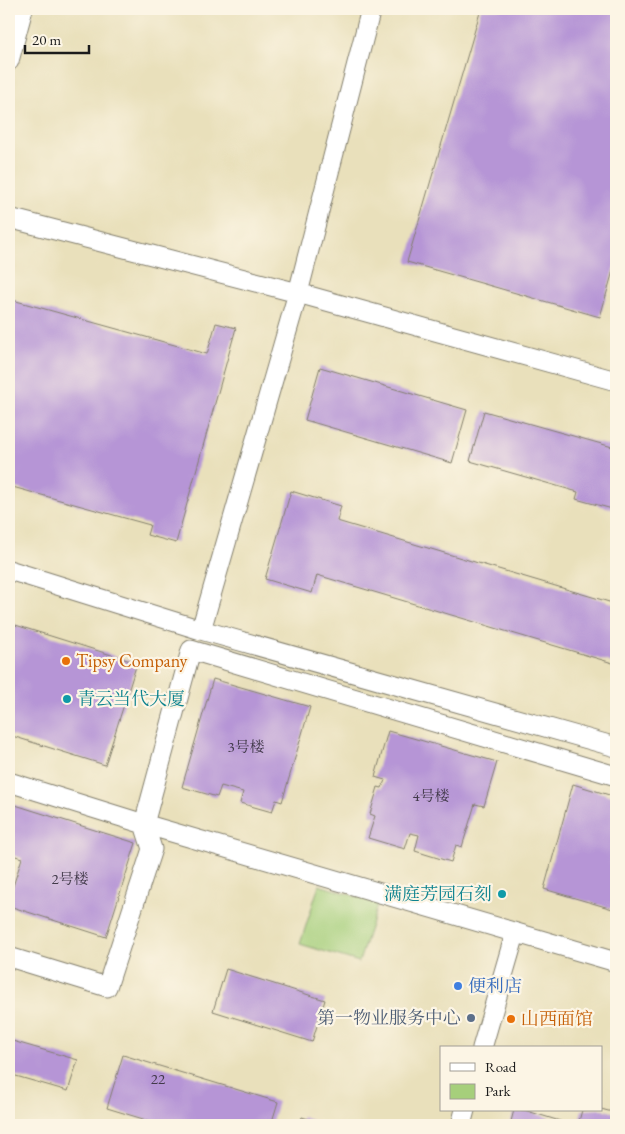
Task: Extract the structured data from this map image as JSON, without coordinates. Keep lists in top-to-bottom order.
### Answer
{
  "places": [
    "Tipsy Company",
    "青云当代大厦",
    "满庭芳园石刻",
    "便利店",
    "第一物业服务中心",
    "山西面馆"
  ],
  "house_numbers": [
    "3号楼",
    "4号楼",
    "2号楼",
    "22"
  ],
  "legend": ["Road", "Park"],
  "scale_bar": "20 m"
}
